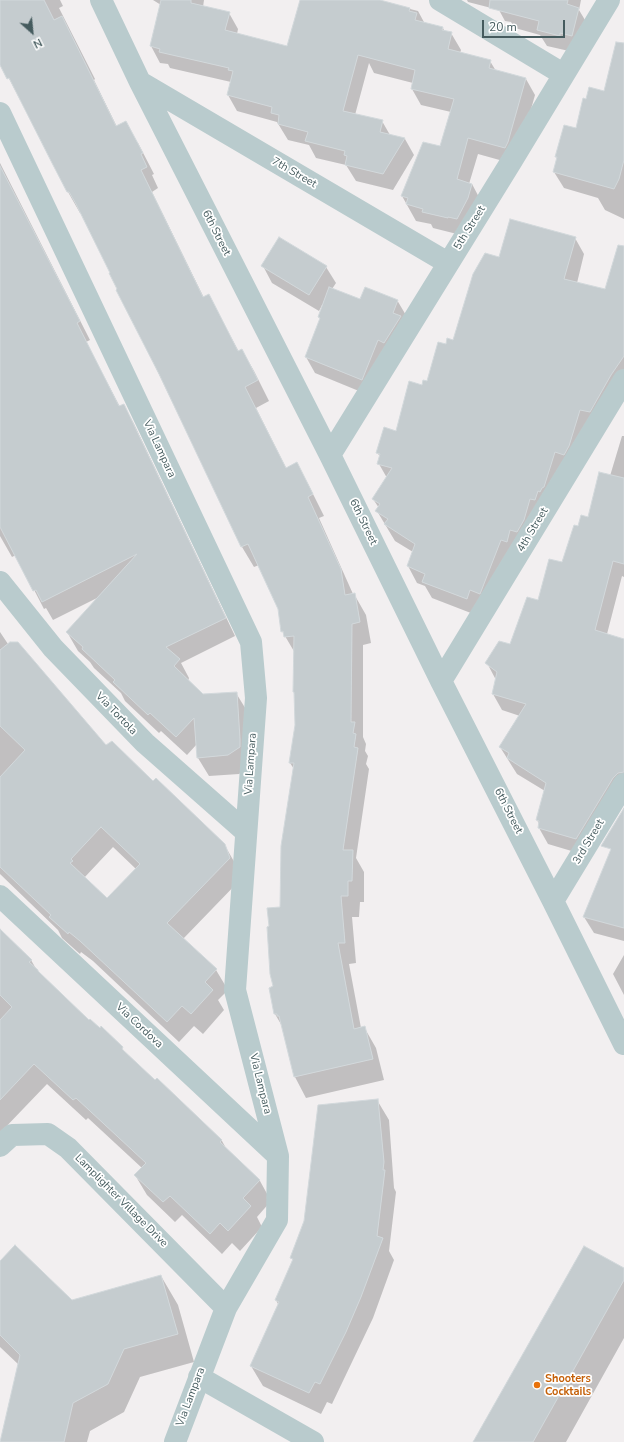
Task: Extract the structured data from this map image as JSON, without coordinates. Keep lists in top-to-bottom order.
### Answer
{
  "streets": {
    "street": [
      "7th Street",
      "5th Street",
      "6th Street",
      "Via Lampara",
      "4th Street",
      "Via Tortola",
      "3rd Street",
      "Via Cordova",
      "Lamplighter Village Drive"
    ]
  },
  "crossings": [
    ["7th Street", "5th Street"],
    ["7th Street", "6th Street"],
    ["5th Street", "6th Street"],
    ["6th Street", "4th Street"],
    ["6th Street", "3rd Street"],
    ["Via Lampara", "Via Tortola"],
    ["Via Lampara", "Via Cordova"],
    ["Via Lampara", "Lamplighter Village Drive"]
  ],
  "places": ["Shooters Cocktails"],
  "scale_bar": "20 m",
  "north": "bottom right"
}
